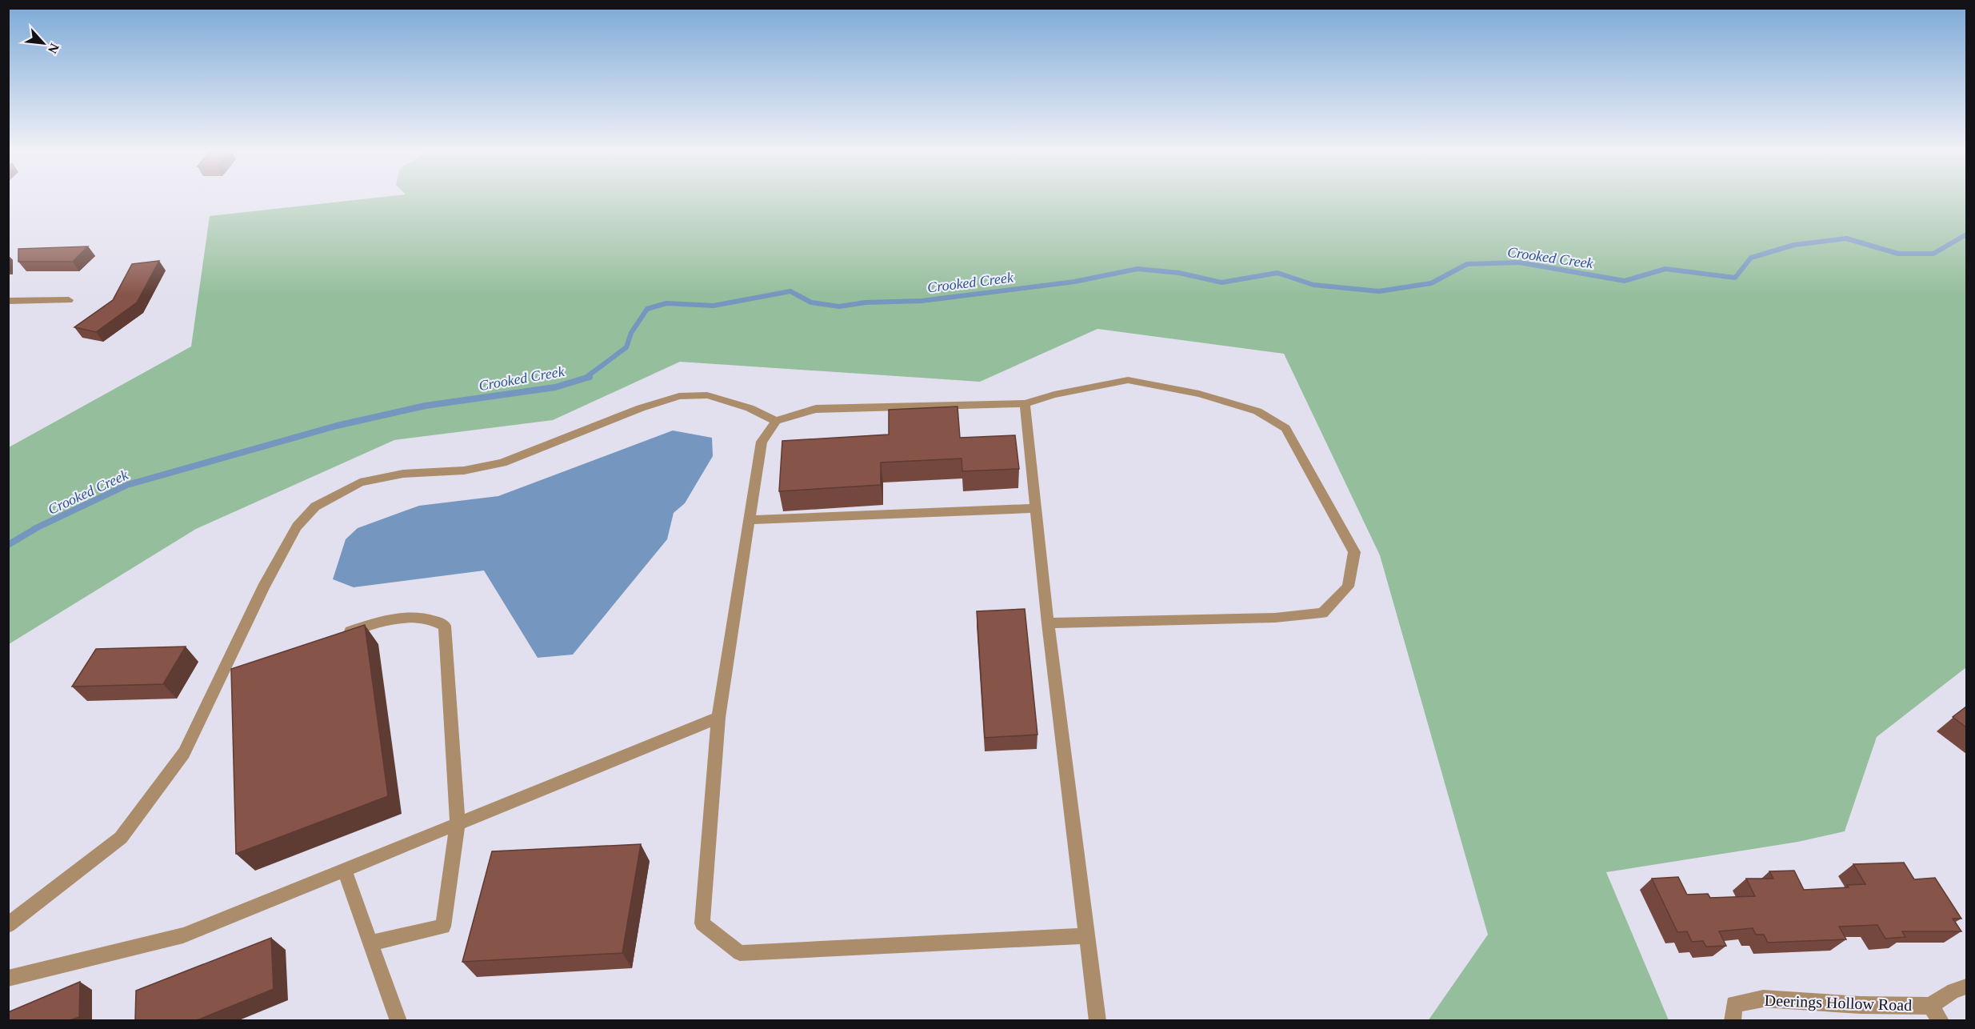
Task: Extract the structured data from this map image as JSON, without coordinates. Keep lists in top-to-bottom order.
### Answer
{
  "streets": {
    "street": ["Deerings Hollow Road"]
  },
  "water": ["Crooked Creek"],
  "north": "bottom right"
}
